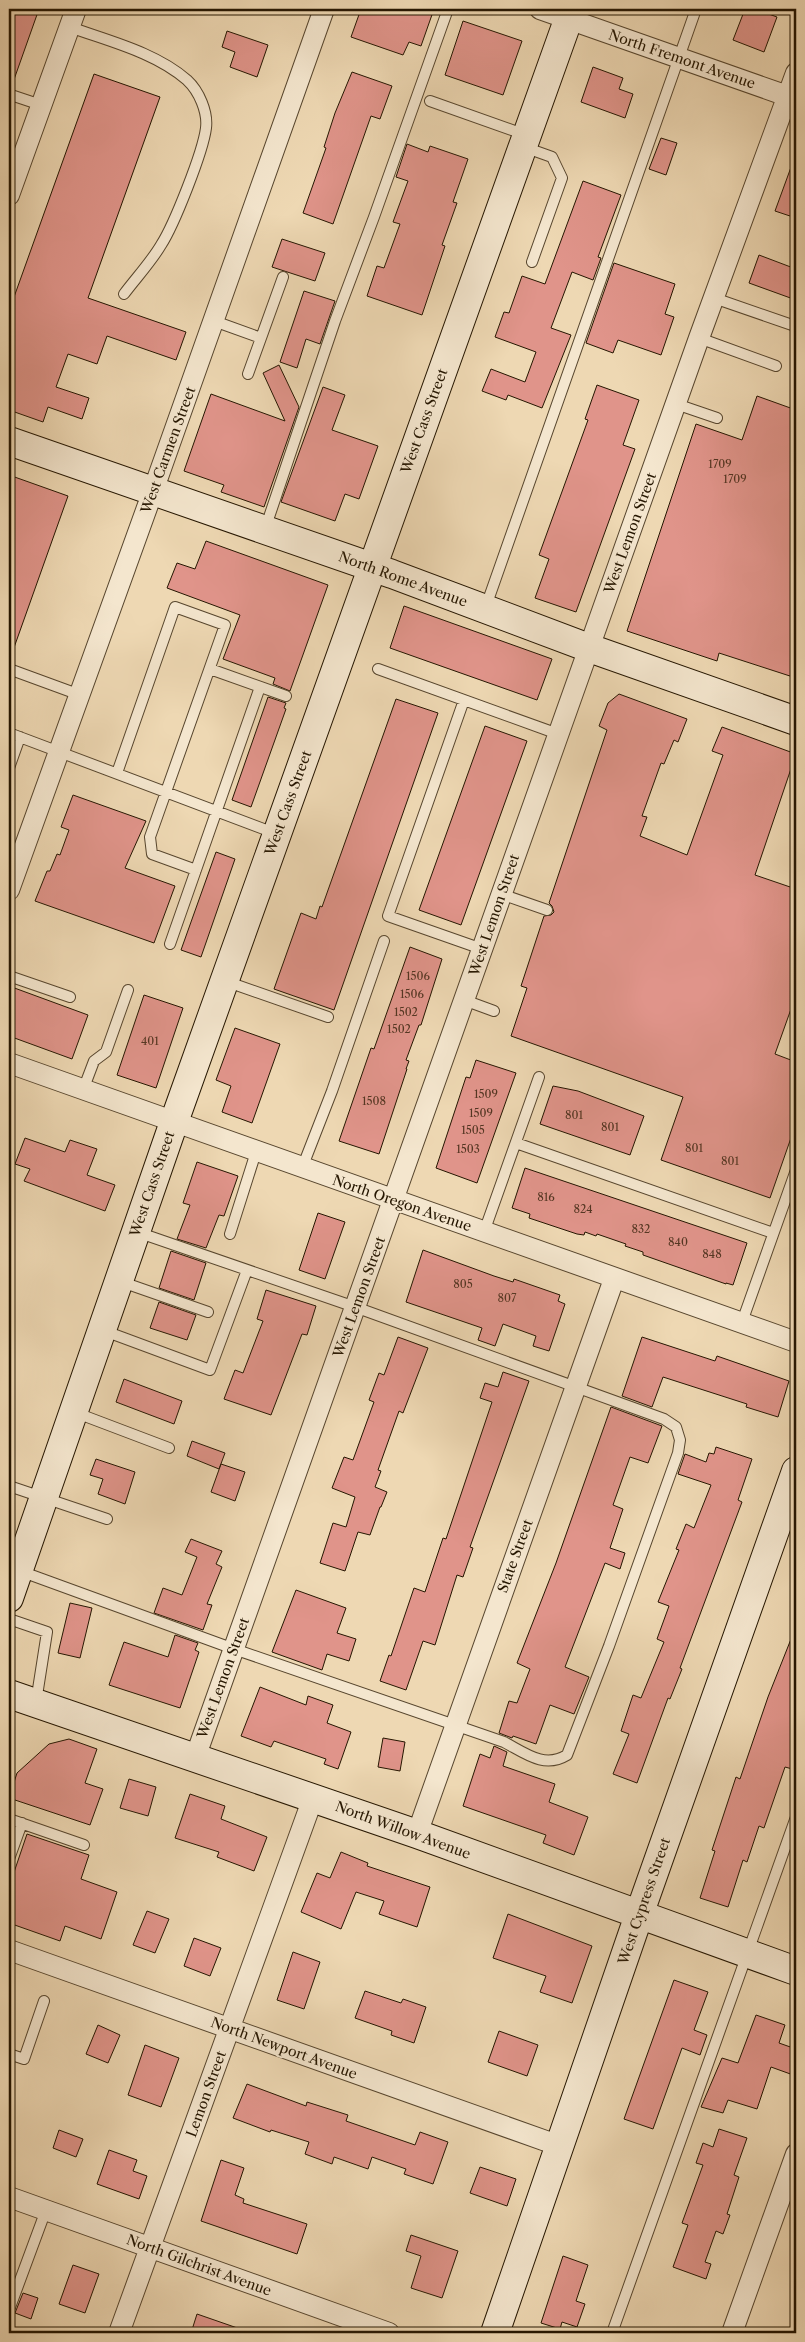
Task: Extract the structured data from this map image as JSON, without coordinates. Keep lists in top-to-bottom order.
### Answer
{
  "streets": {
    "street": [
      "North Fremont Avenue",
      "West Cass Street",
      "West Carmen Street",
      "West Lemon Street",
      "North Rome Avenue",
      "North Oregon Avenue",
      "State Street",
      "North Willow Avenue",
      "West Cypress Street",
      "North Newport Avenue",
      "Lemon Street",
      "North Gilchrist Avenue"
    ]
  },
  "crossings": [
    ["North Fremont Avenue", "West Cass Street"],
    ["North Fremont Avenue", "West Lemon Street"],
    ["West Cass Street", "North Rome Avenue"],
    ["West Cass Street", "North Oregon Avenue"],
    ["West Carmen Street", "North Rome Avenue"],
    ["West Lemon Street", "North Rome Avenue"],
    ["West Lemon Street", "North Oregon Avenue"],
    ["West Lemon Street", "North Willow Avenue"],
    ["North Oregon Avenue", "State Street"],
    ["State Street", "North Willow Avenue"],
    ["North Willow Avenue", "West Cypress Street"],
    ["North Willow Avenue", "Lemon Street"],
    ["West Cypress Street", "North Newport Avenue"],
    ["North Newport Avenue", "Lemon Street"],
    ["Lemon Street", "North Gilchrist Avenue"]
  ],
  "house_numbers": [
    "1709",
    "1709",
    "1506",
    "1506",
    "1502",
    "1502",
    "401",
    "1509",
    "1508",
    "1509",
    "801",
    "801",
    "1505",
    "801",
    "1503",
    "801",
    "816",
    "824",
    "832",
    "840",
    "848",
    "805",
    "807"
  ]
}
